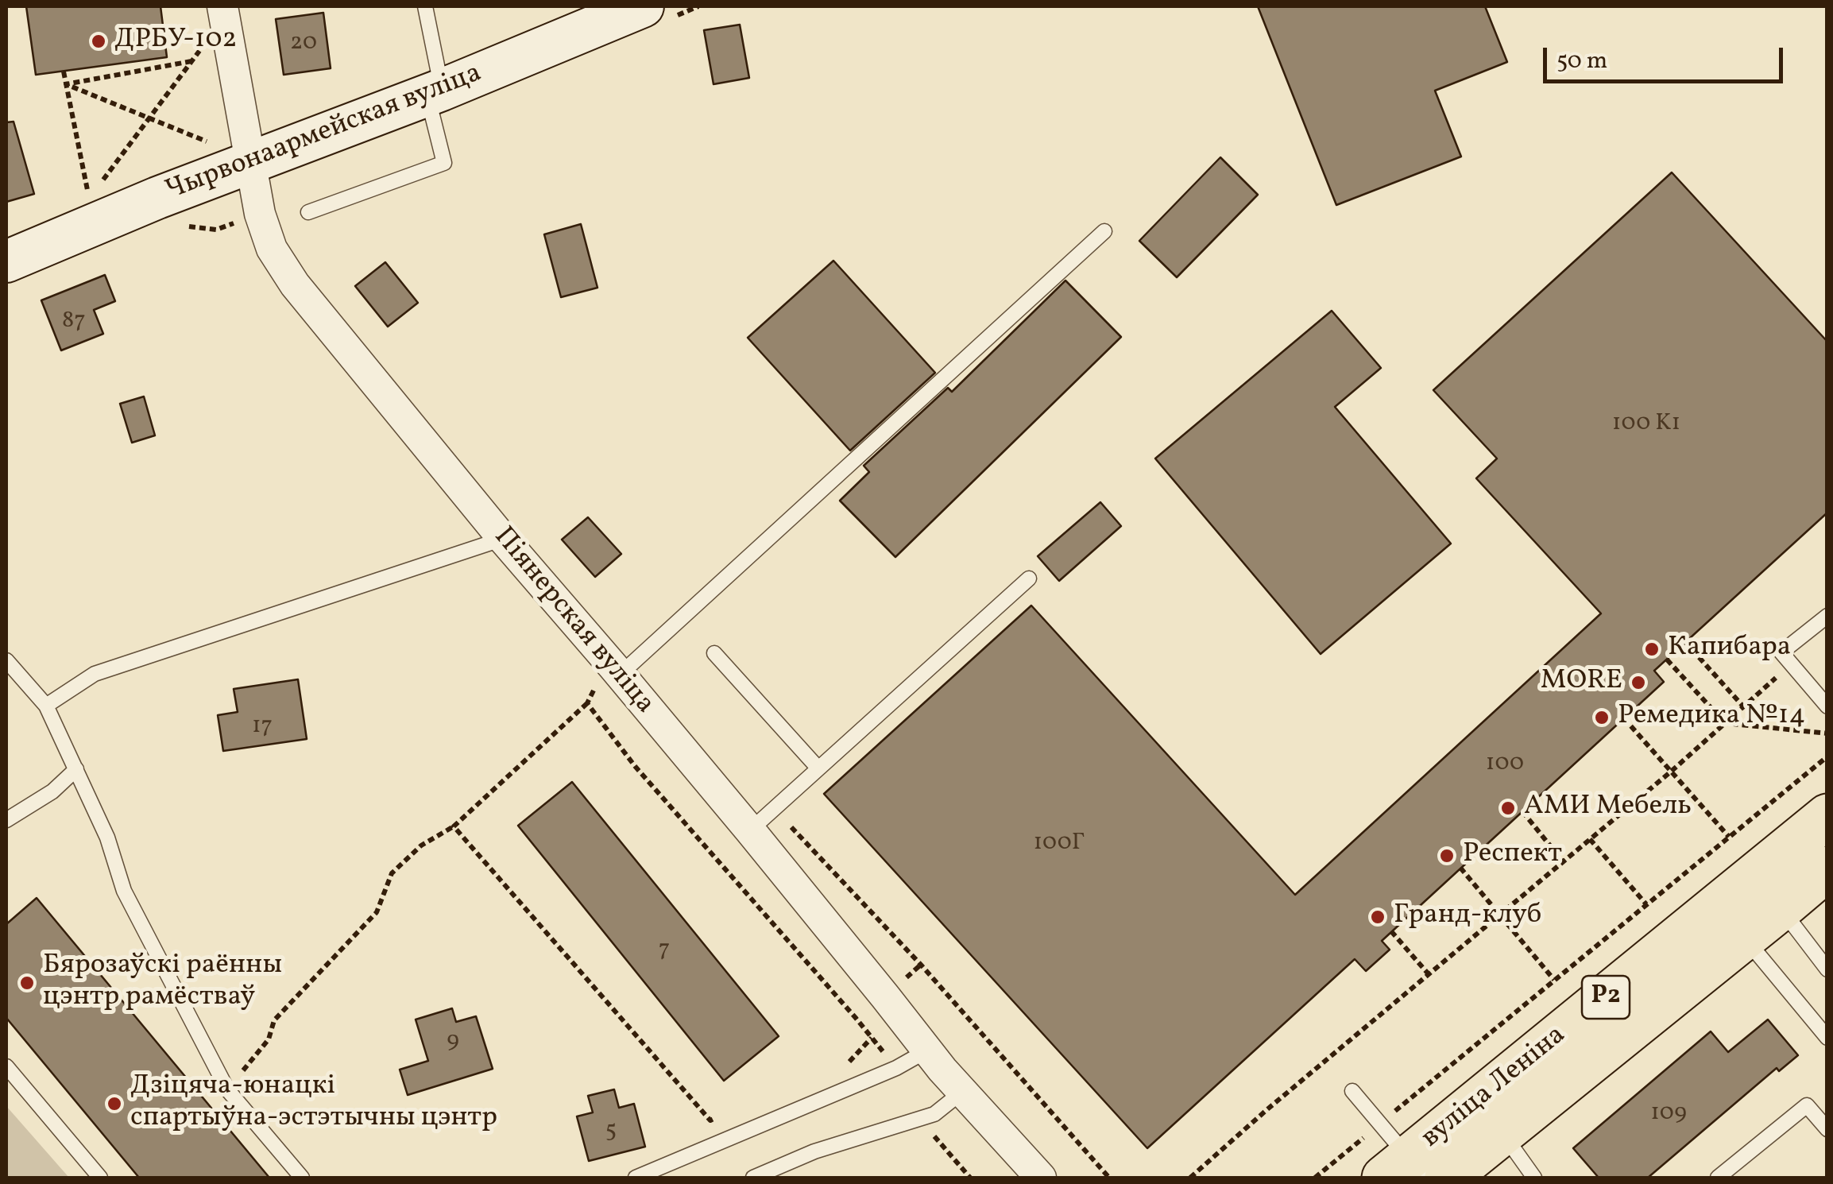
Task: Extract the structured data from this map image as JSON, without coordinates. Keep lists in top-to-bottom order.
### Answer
{
  "streets": {
    "main road": ["Чырвонаармейская вуліца", "Р2", "вуліца Леніна"],
    "street": ["Піянерская вуліца"]
  },
  "crossings": [
    ["Чырвонаармейская вуліца", "Піянерская вуліца"]
  ],
  "places": [
    "ДРБУ-102",
    "Капибара",
    "MORE",
    "Ремедика №14",
    "АМИ Мебель",
    "Респект",
    "Гранд-клуб",
    "Бярозаўскі раённы цэнтр рамёстваў",
    "Дзіцяча-юнацкі спартыўна-эстэтычны цэнтр"
  ],
  "house_numbers": [
    "20",
    "87",
    "100 K1",
    "17",
    "100",
    "100Г",
    "7",
    "9",
    "109",
    "5"
  ],
  "scale_bar": "50 m"
}
